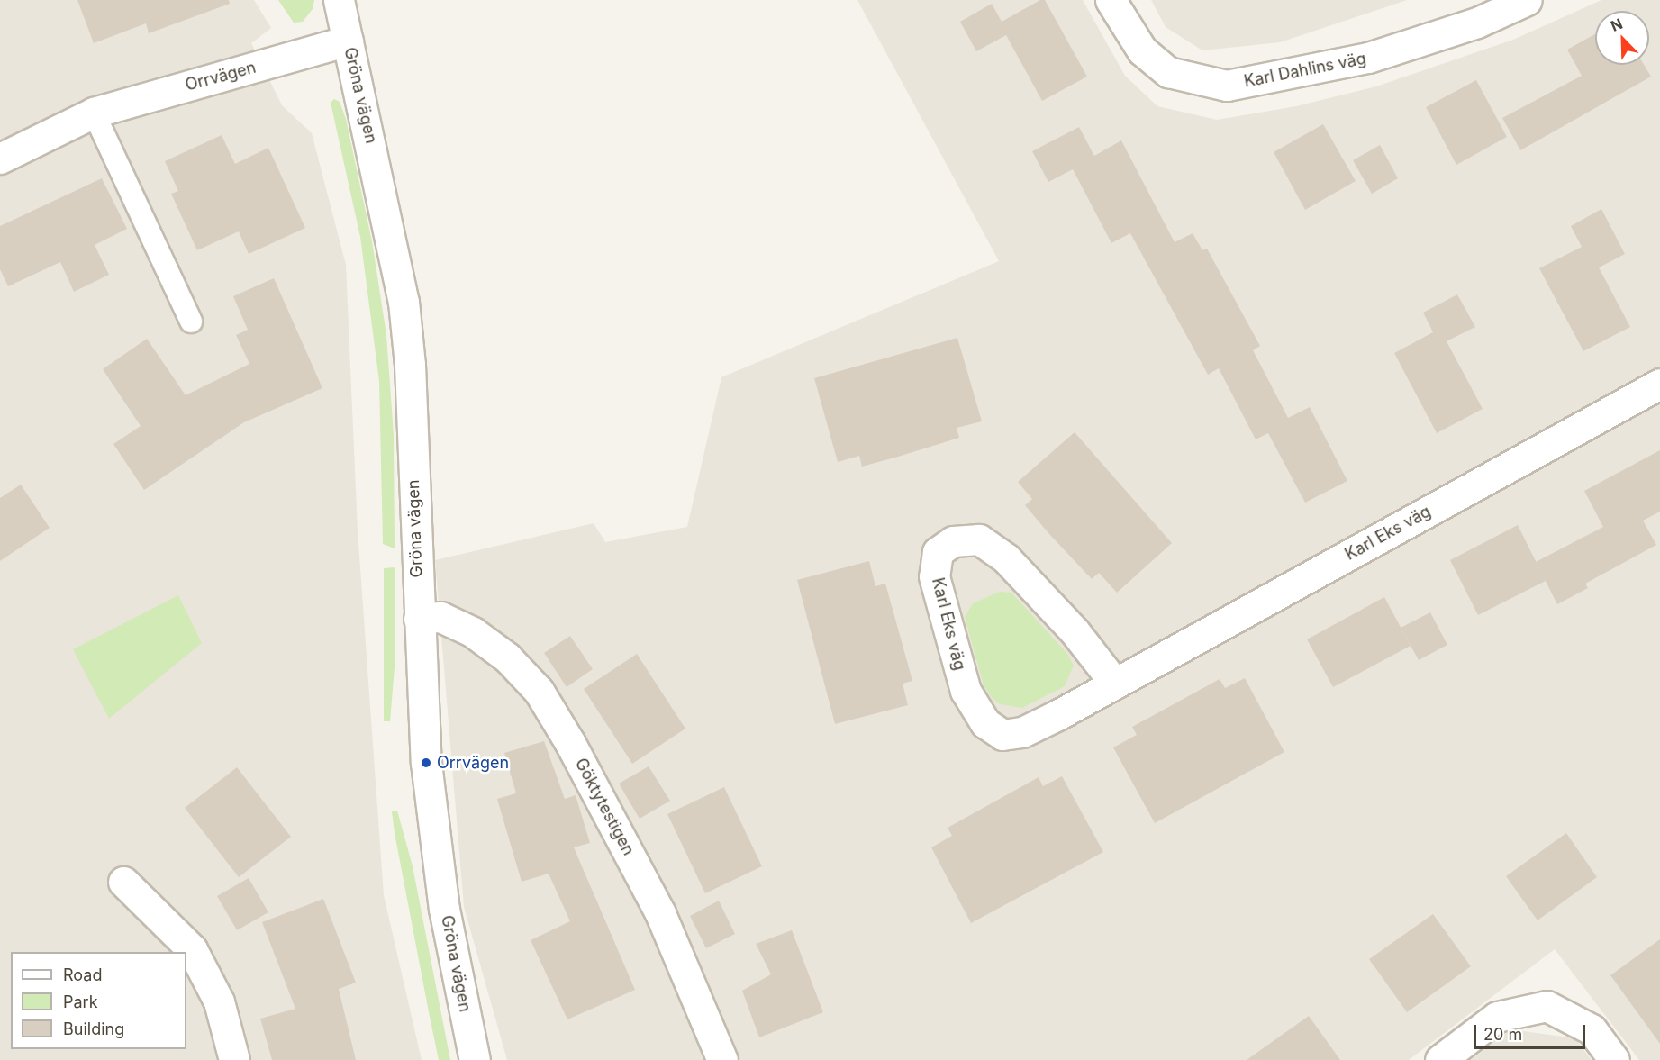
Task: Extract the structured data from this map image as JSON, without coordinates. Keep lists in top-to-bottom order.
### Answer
{
  "streets": {
    "street": [
      "Karl Dahlins väg",
      "Orrvägen",
      "Gröna vägen",
      "Karl Eks väg",
      "Göktytestigen"
    ]
  },
  "crossings": [
    ["Orrvägen", "Gröna vägen"],
    ["Gröna vägen", "Göktytestigen"]
  ],
  "places": ["Orrvägen"],
  "legend": ["Road", "Park", "Building"],
  "scale_bar": "20 m",
  "north": "top left"
}
